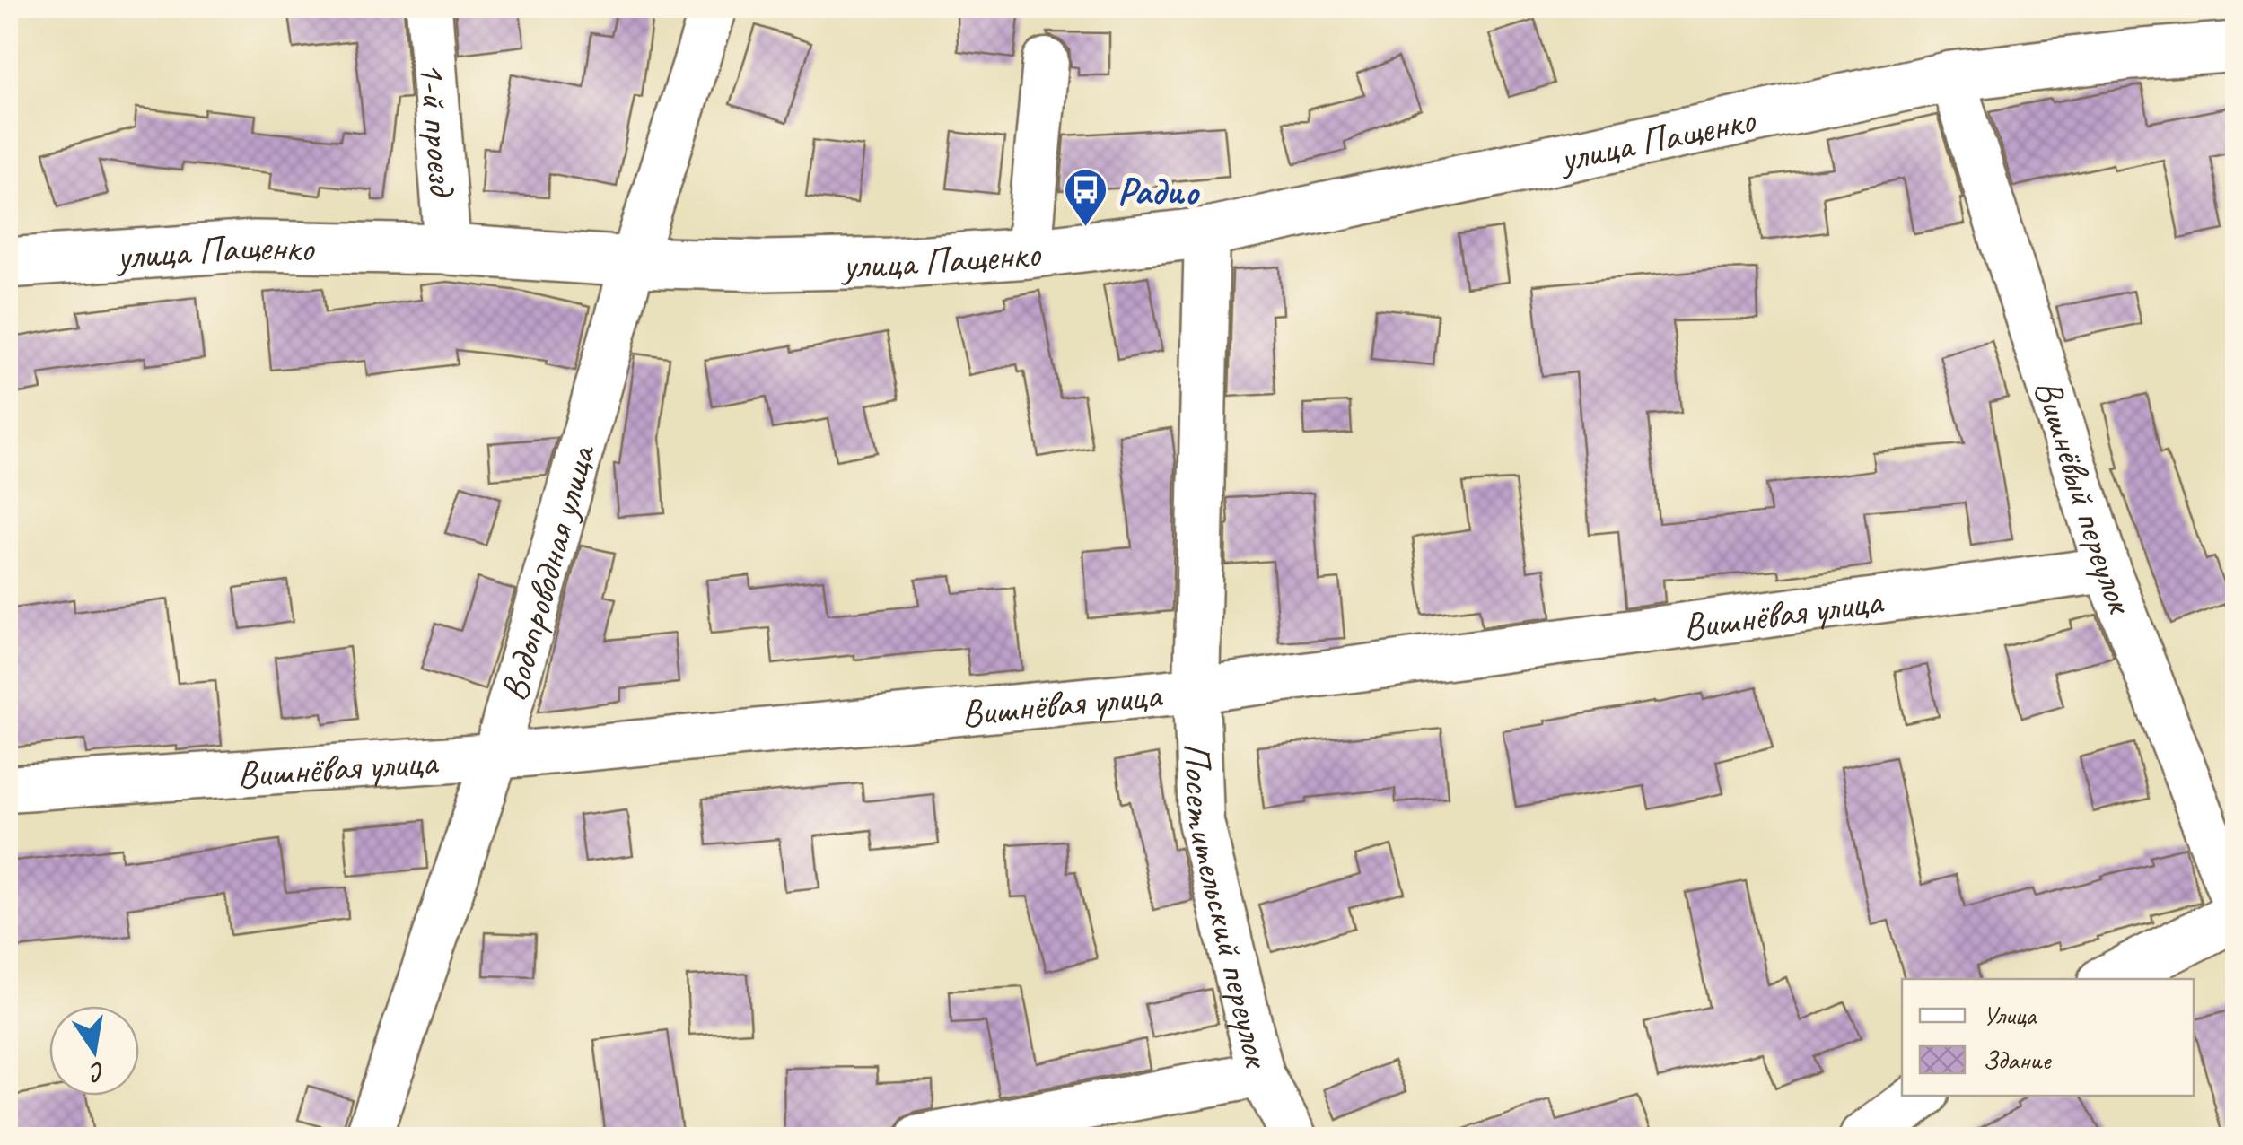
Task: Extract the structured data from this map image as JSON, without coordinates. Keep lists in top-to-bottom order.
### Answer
{
  "streets": {
    "street": [
      "1-й проезд",
      "улица Пащенко",
      "Вишнёвый переулок",
      "Водопроводная улица",
      "Вишнёвая улица",
      "Посетительский переулок"
    ]
  },
  "crossings": [
    ["1-й проезд", "улица Пащенко"],
    ["улица Пащенко", "Вишнёвый переулок"],
    ["улица Пащенко", "Водопроводная улица"],
    ["улица Пащенко", "Посетительский переулок"],
    ["Вишнёвый переулок", "Вишнёвая улица"],
    ["Водопроводная улица", "Вишнёвая улица"],
    ["Вишнёвая улица", "Посетительский переулок"]
  ],
  "places": {
    "bus stop": ["Радио"]
  },
  "legend": ["Улица", "Здание"],
  "north": "bottom"
}
